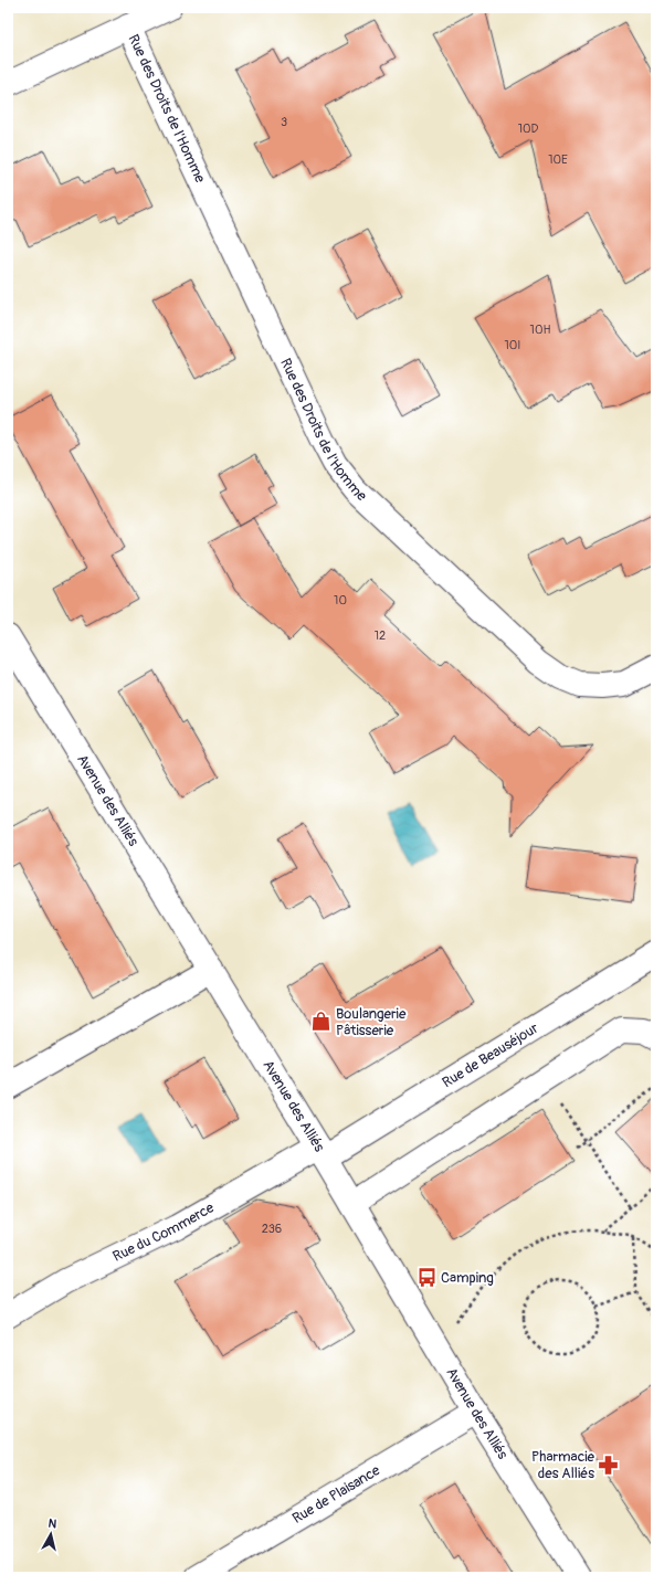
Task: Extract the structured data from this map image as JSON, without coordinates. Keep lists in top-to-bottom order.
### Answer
{
  "streets": {
    "street": [
      "Rue des Droits de l'Homme",
      "Avenue des Alliés",
      "Rue de Beauséjour",
      "Rue du Commerce",
      "Rue de Plaisance"
    ]
  },
  "crossings": [
    ["Avenue des Alliés", "Rue de Beauséjour"],
    ["Avenue des Alliés", "Rue du Commerce"],
    ["Avenue des Alliés", "Rue de Plaisance"],
    ["Rue de Beauséjour", "Rue du Commerce"]
  ],
  "places": {
    "shop": ["Boulangerie Pâtisserie"],
    "bus stop": ["Camping"],
    "pharmacy": ["Pharmacie des Alliés"]
  },
  "house_numbers": [
    "3",
    "10D",
    "10E",
    "10H",
    "10I",
    "10",
    "12",
    "236"
  ],
  "north": "top"
}
